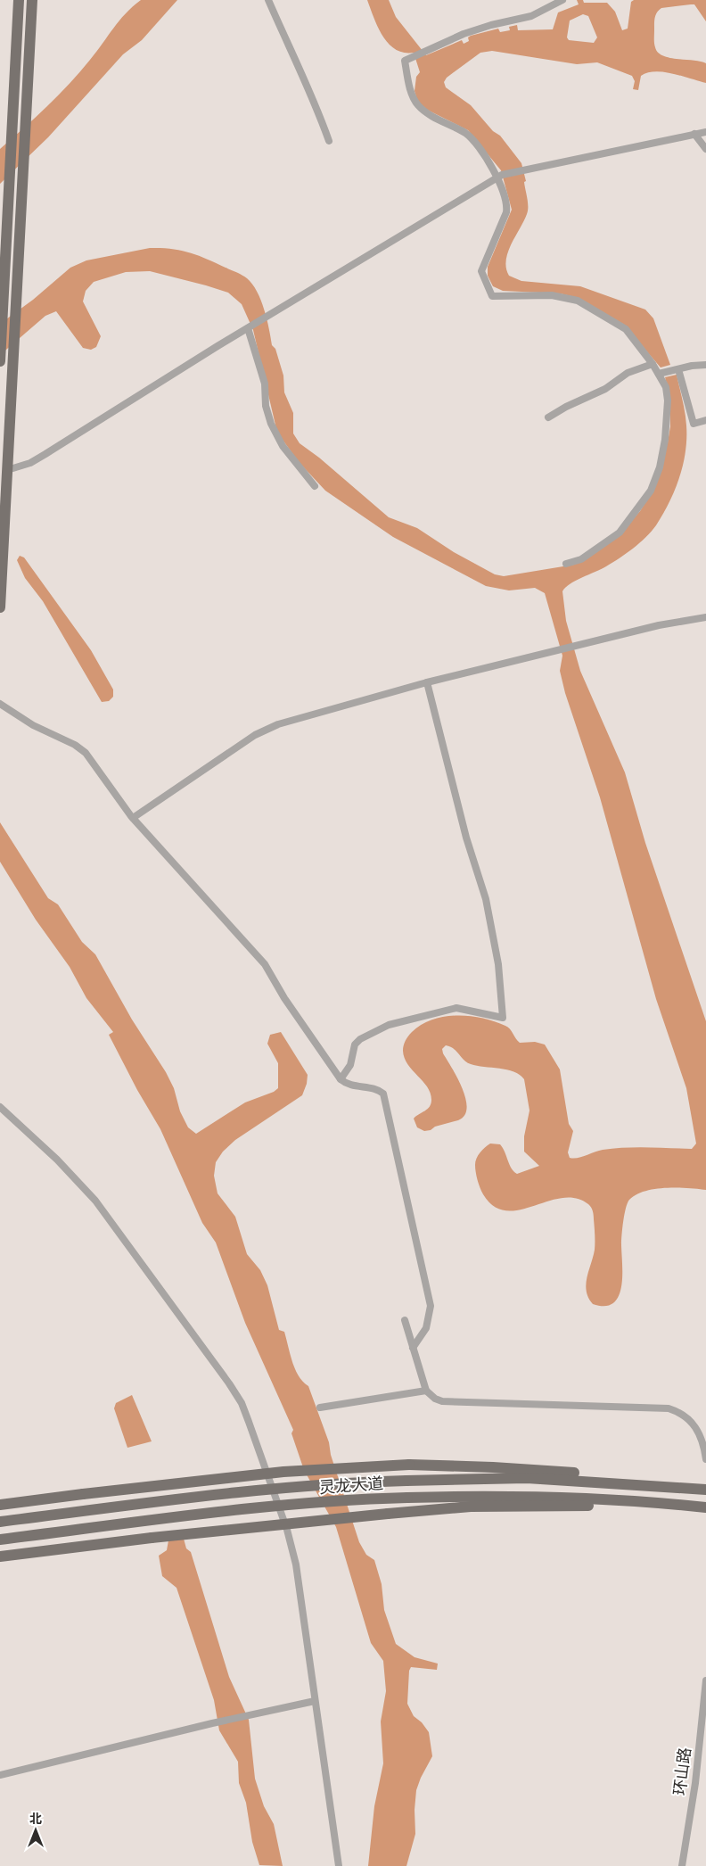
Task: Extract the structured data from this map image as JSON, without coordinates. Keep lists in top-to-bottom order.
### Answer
{
  "streets": {
    "main road": ["灵龙大道"],
    "street": ["环山路"]
  },
  "north": "top"
}
